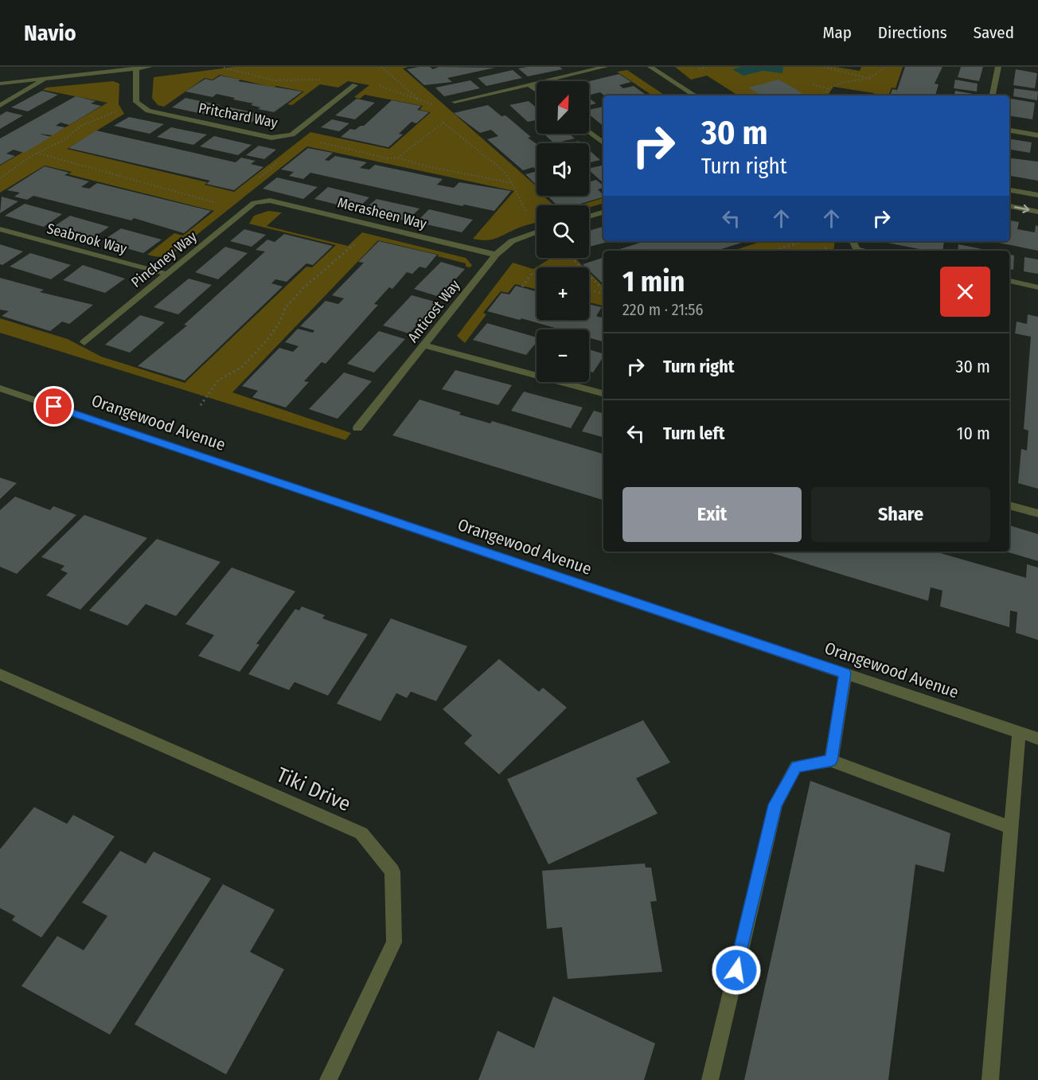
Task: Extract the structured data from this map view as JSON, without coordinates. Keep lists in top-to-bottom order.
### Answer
{
  "streets": {
    "street": [
      "Pritchard Way",
      "Merasheen Way",
      "Seabrook Way",
      "Pinckney Way",
      "Anticost Way",
      "Orangewood Avenue",
      "Tiki Drive"
    ]
  },
  "crossings": [
    ["Merasheen Way", "Pinckney Way"],
    ["Merasheen Way", "Anticost Way"],
    ["Seabrook Way", "Pinckney Way"]
  ],
  "north": "top right",
  "page": {
    "header": "Navio",
    "nav": ["Map", "Directions", "Saved"],
    "map_buttons": ["+", "−"],
    "turn": ["30 m", "Turn right"],
    "heading": ["1 min", "220 m · 21:56"],
    "list": [
      {
        "name": "Turn right",
        "value": "30 m"
      },
      {
        "name": "Turn left",
        "value": "10 m"
      }
    ],
    "buttons": ["Exit", "Share"]
  }
}
